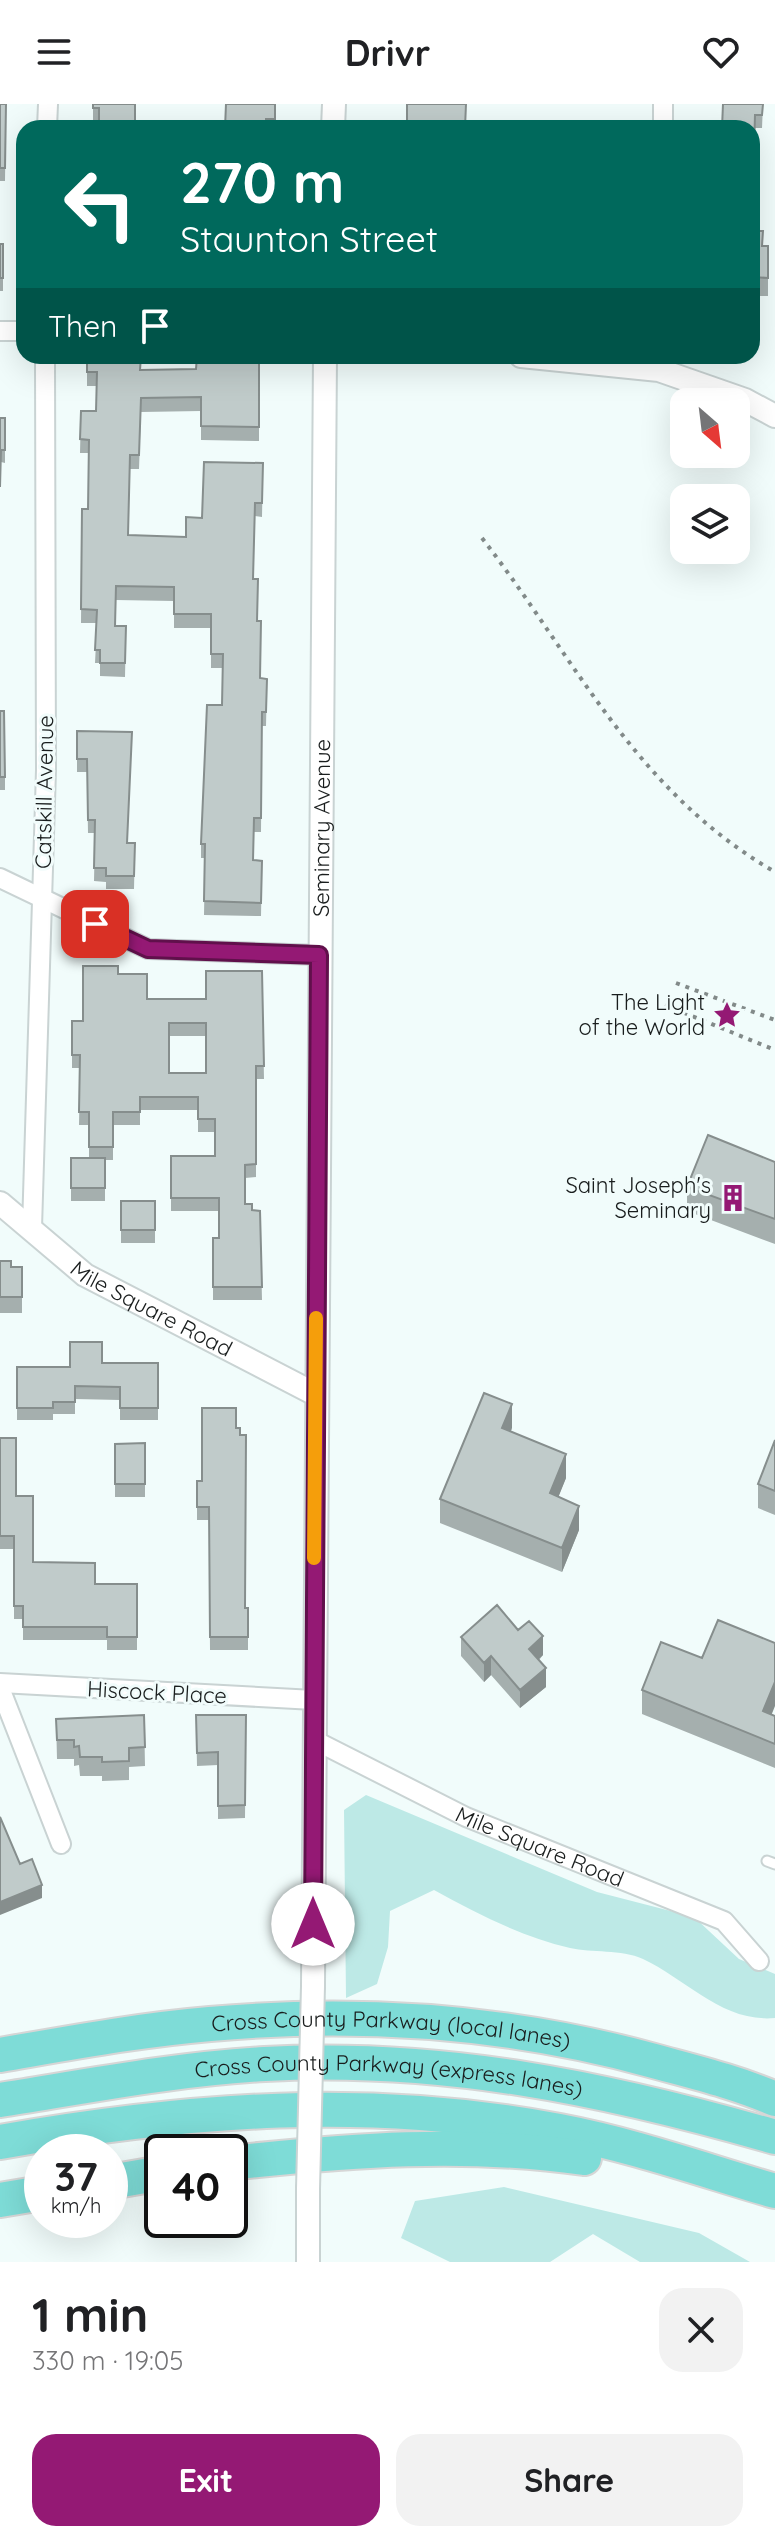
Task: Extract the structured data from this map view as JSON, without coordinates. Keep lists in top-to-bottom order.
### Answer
{
  "streets": {
    "highway": ["Cross County Parkway (local lanes)", "Cross County Parkway (express lanes)"],
    "street": [
      "Catskill Avenue",
      "Seminary Avenue",
      "Mile Square Road",
      "Hiscock Place"
    ]
  },
  "crossings": [
    ["Catskill Avenue", "Mile Square Road"],
    ["Seminary Avenue", "Mile Square Road"],
    ["Seminary Avenue", "Hiscock Place"]
  ],
  "places": {
    "place": ["The Light of the World"],
    "building": ["Saint Joseph's Seminary"]
  },
  "north": "bottom right",
  "page": {
    "header": "Drivr",
    "turn": ["270 m", "Staunton Street"],
    "then": "Then",
    "speed": "37 km/h",
    "limit": "40",
    "heading": ["1 min", "330 m · 19:05"],
    "buttons": ["Exit", "Share"]
  }
}
